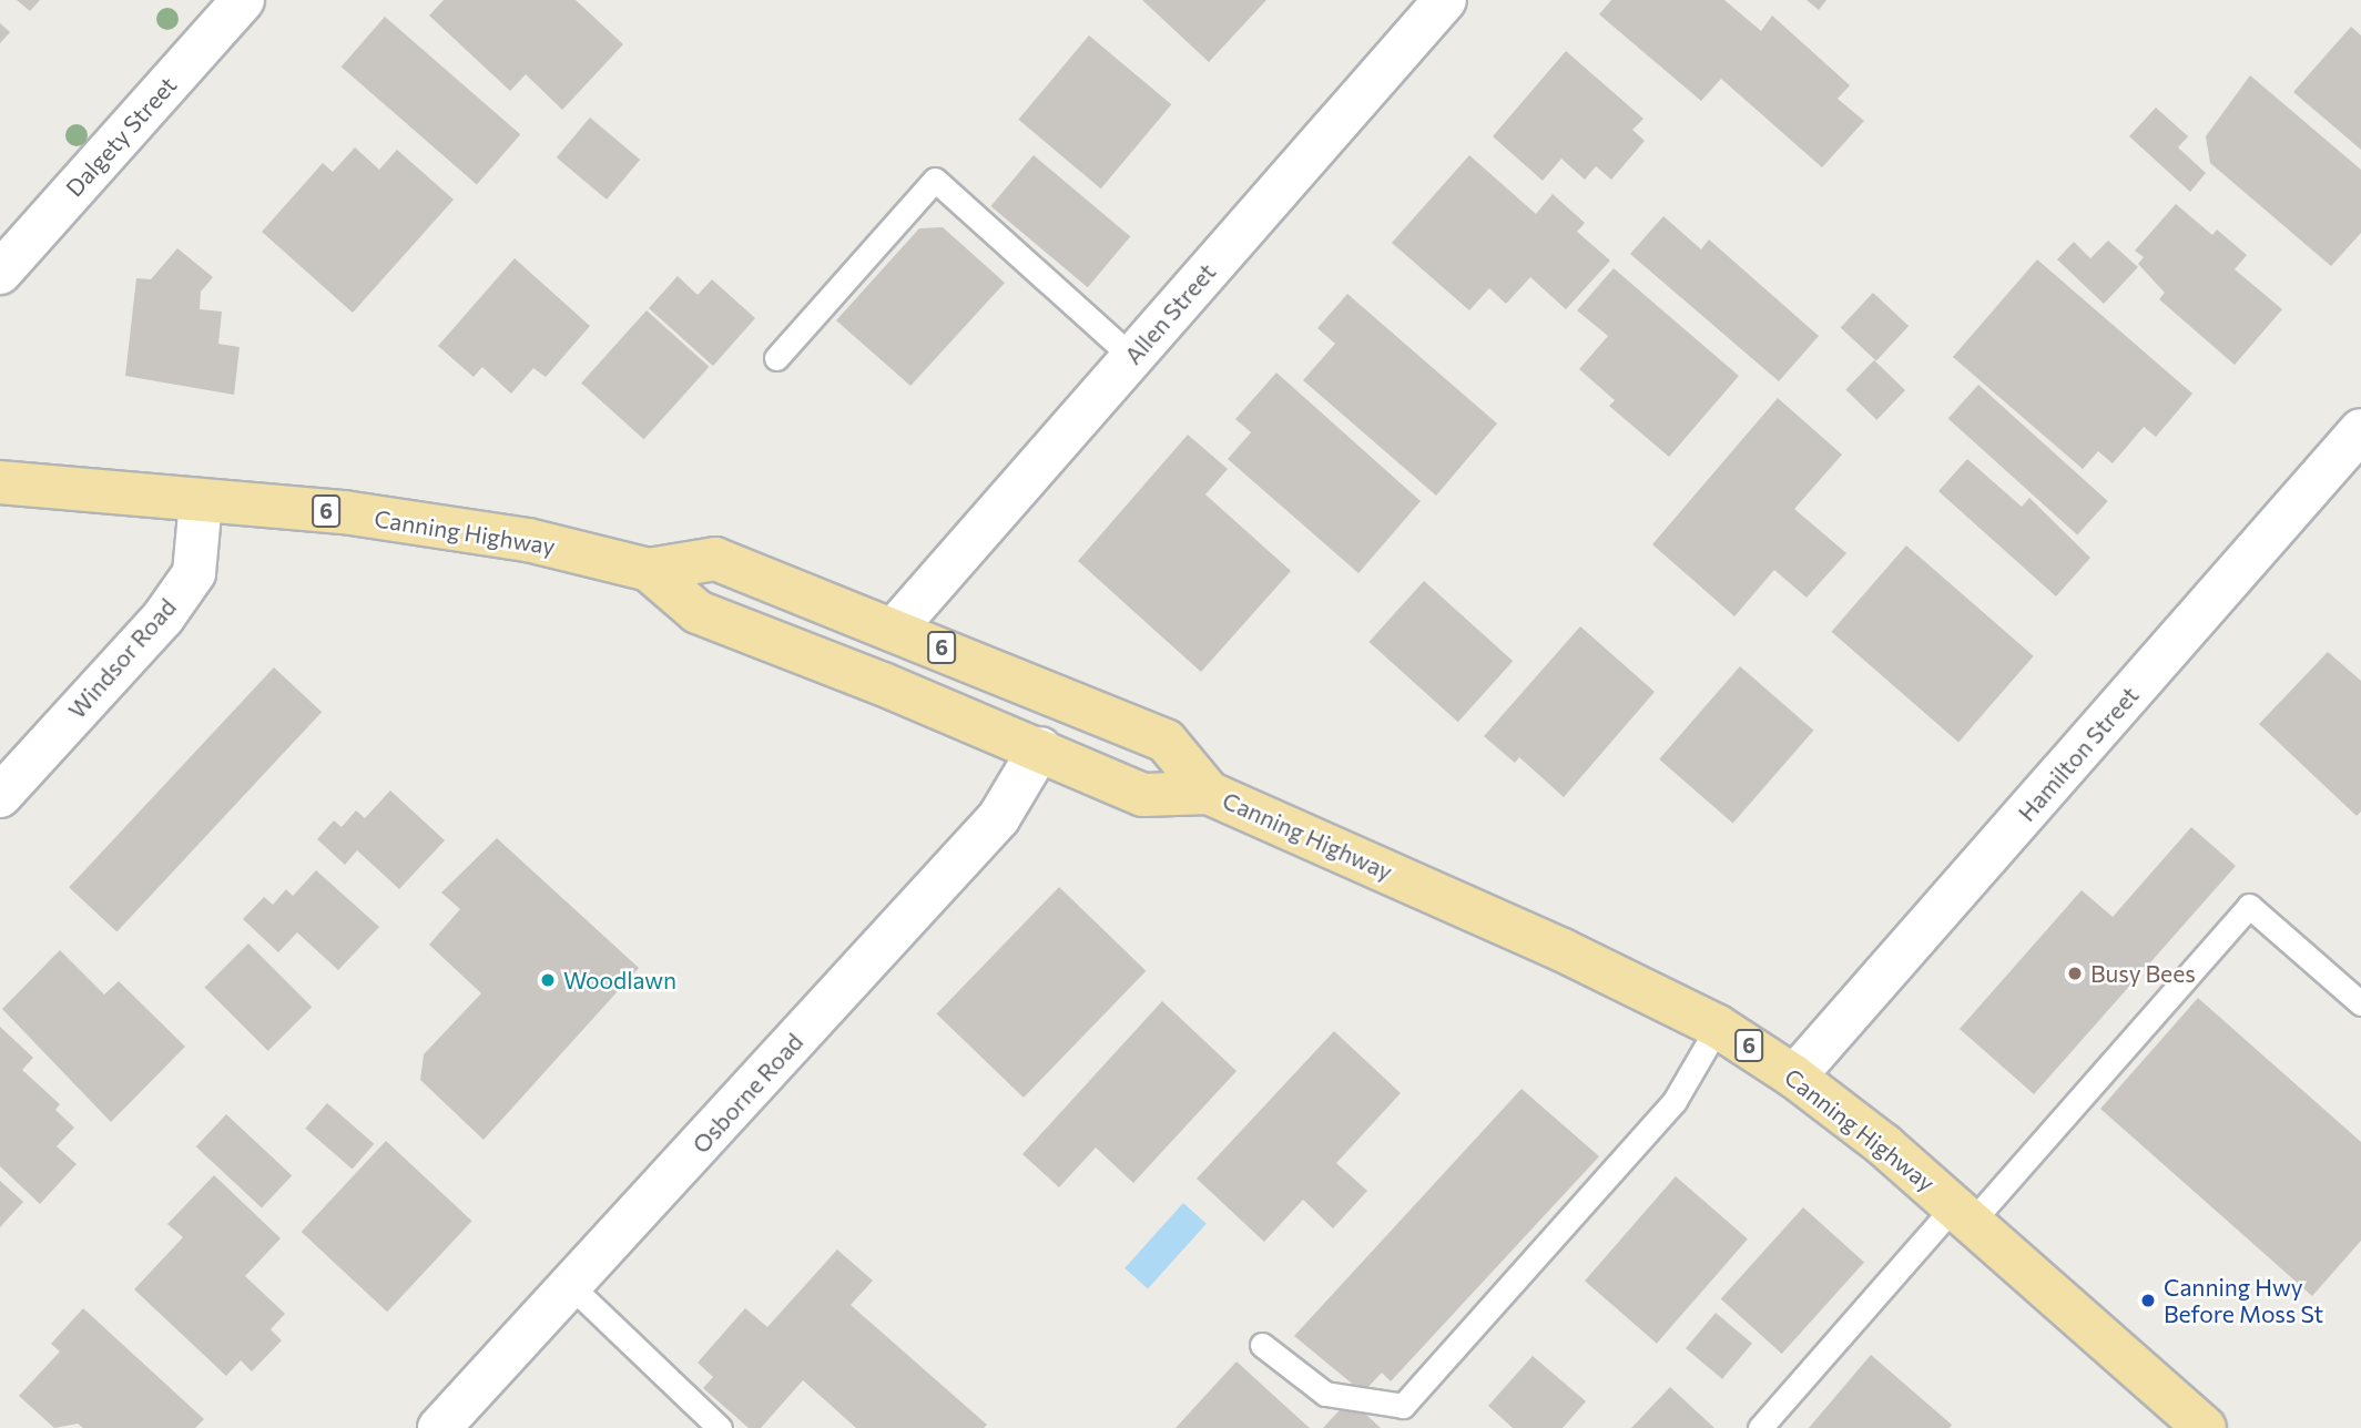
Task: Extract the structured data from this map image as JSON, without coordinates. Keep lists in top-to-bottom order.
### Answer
{
  "streets": {
    "highway": ["6", "Canning Highway"],
    "street": [
      "Dalgety Street",
      "Allen Street",
      "Windsor Road",
      "Hamilton Street",
      "Osborne Road"
    ]
  },
  "crossings": [
    ["Allen Street", "Canning Highway"],
    ["Canning Highway", "Windsor Road"],
    ["Canning Highway", "Hamilton Street"],
    ["Canning Highway", "Osborne Road"]
  ],
  "places": ["Busy Bees", "Woodlawn", "Canning Hwy Before Moss St"]
}
